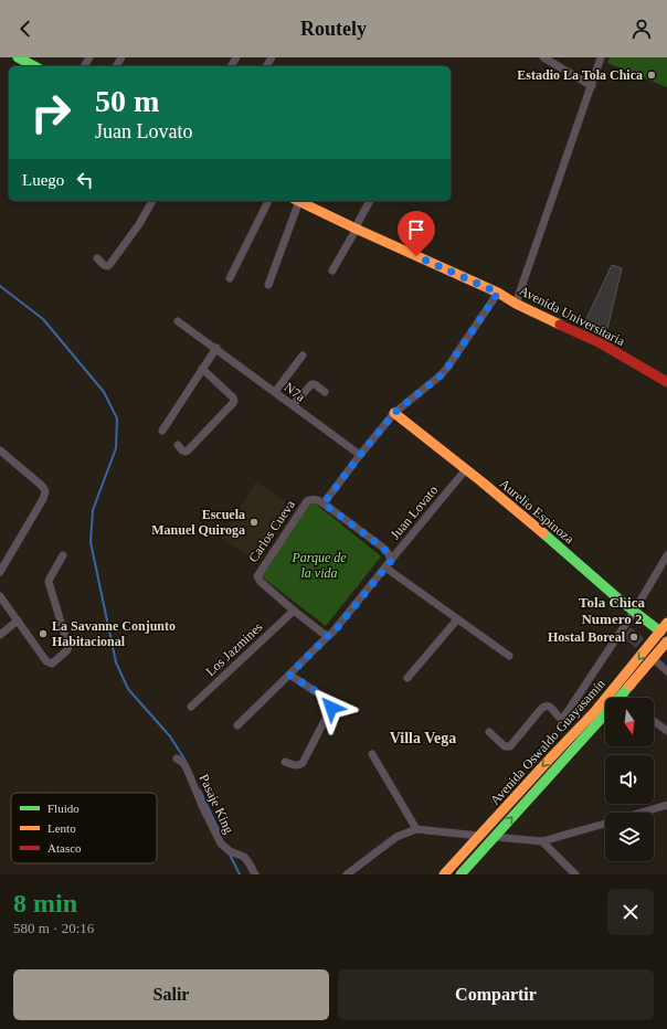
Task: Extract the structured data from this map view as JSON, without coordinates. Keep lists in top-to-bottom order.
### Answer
{
  "streets": {
    "street": [
      "Avenida Universitaria",
      "N7a",
      "Aurelio Espinoza",
      "Juan Lovato",
      "Carlos Cueva",
      "Los Jazmines",
      "Avenida Oswaldo Guayasamín",
      "Pasaje King"
    ]
  },
  "crossings": [
    ["Aurelio Espinoza", "Juan Lovato"],
    ["Aurelio Espinoza", "Avenida Oswaldo Guayasamín"],
    ["Carlos Cueva", "Los Jazmines"]
  ],
  "districts": ["Tola Chica Numero 2", "Villa Vega"],
  "parks": ["Parque de la vida"],
  "places": [
    "Estadio La Tola Chica",
    "Escuela Manuel Quiroga",
    "La Savanne Conjunto Habitacional",
    "Hostal Boreal"
  ],
  "legend": ["Fluido", "Lento", "Atasco"],
  "north": "bottom",
  "page": {
    "header": "Routely",
    "turn": ["50 m", "Juan Lovato"],
    "then": "Luego",
    "heading": ["8 min", "580 m · 20:16"],
    "buttons": ["Salir", "Compartir"]
  }
}
